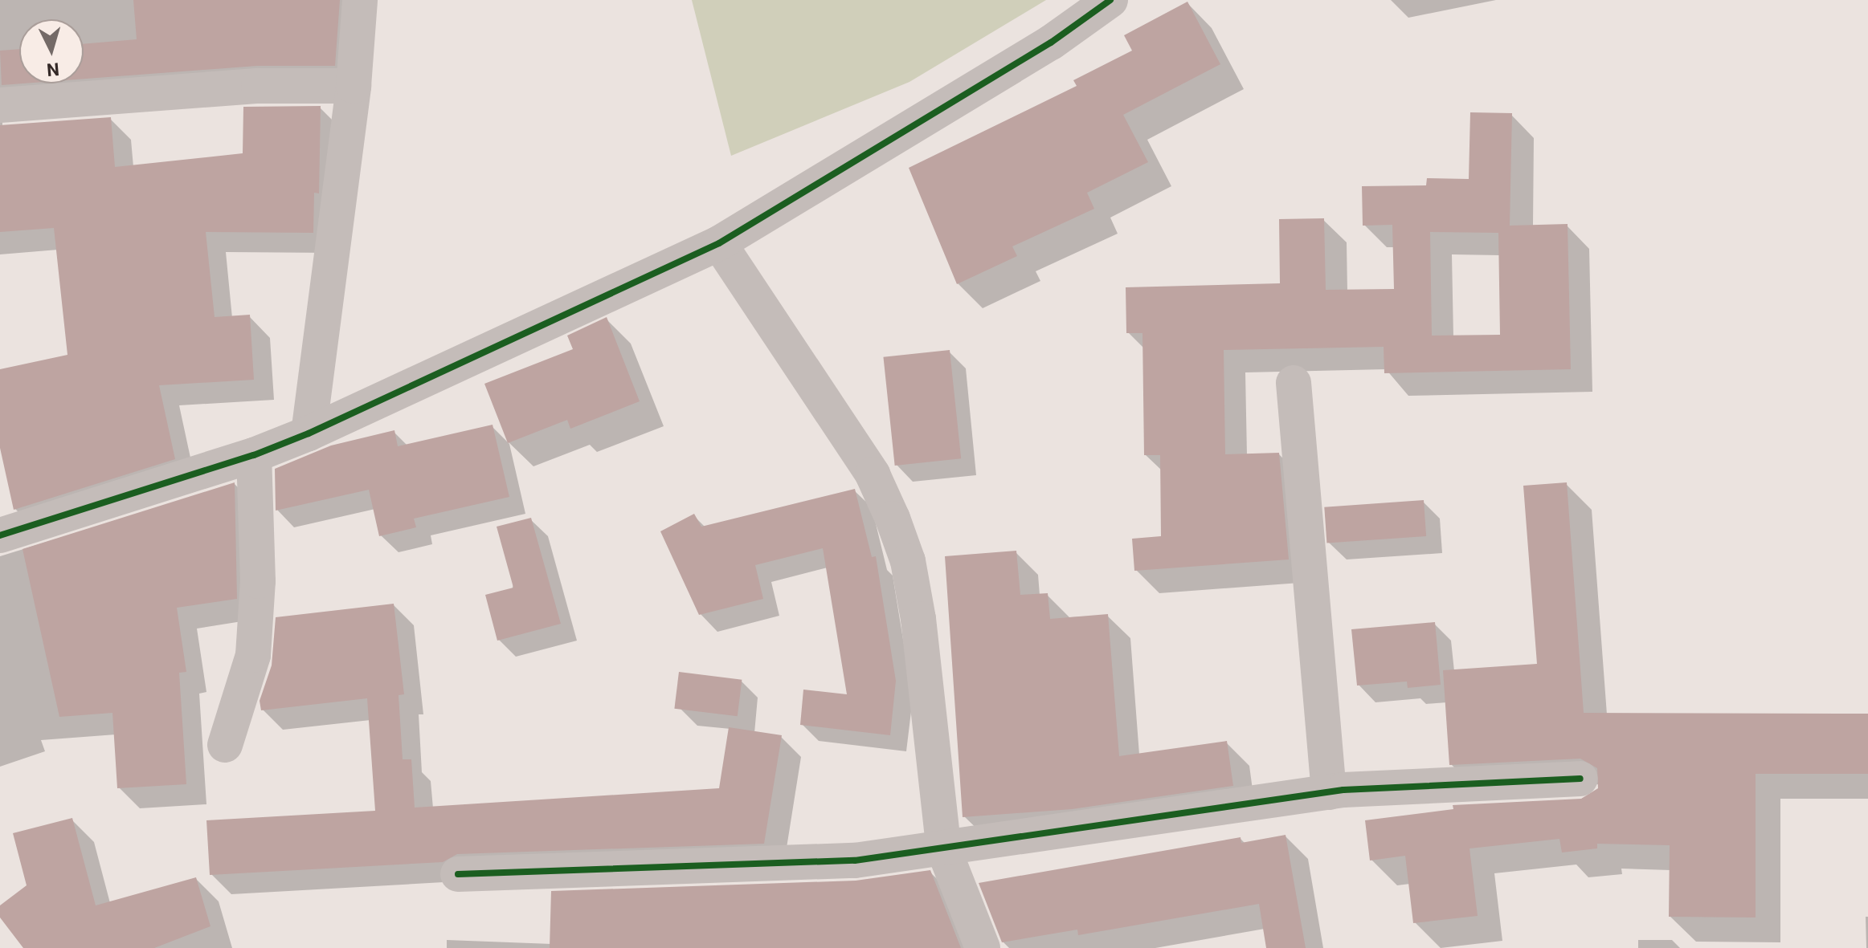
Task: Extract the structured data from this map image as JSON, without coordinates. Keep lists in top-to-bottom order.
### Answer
{
  "north": "bottom"
}
